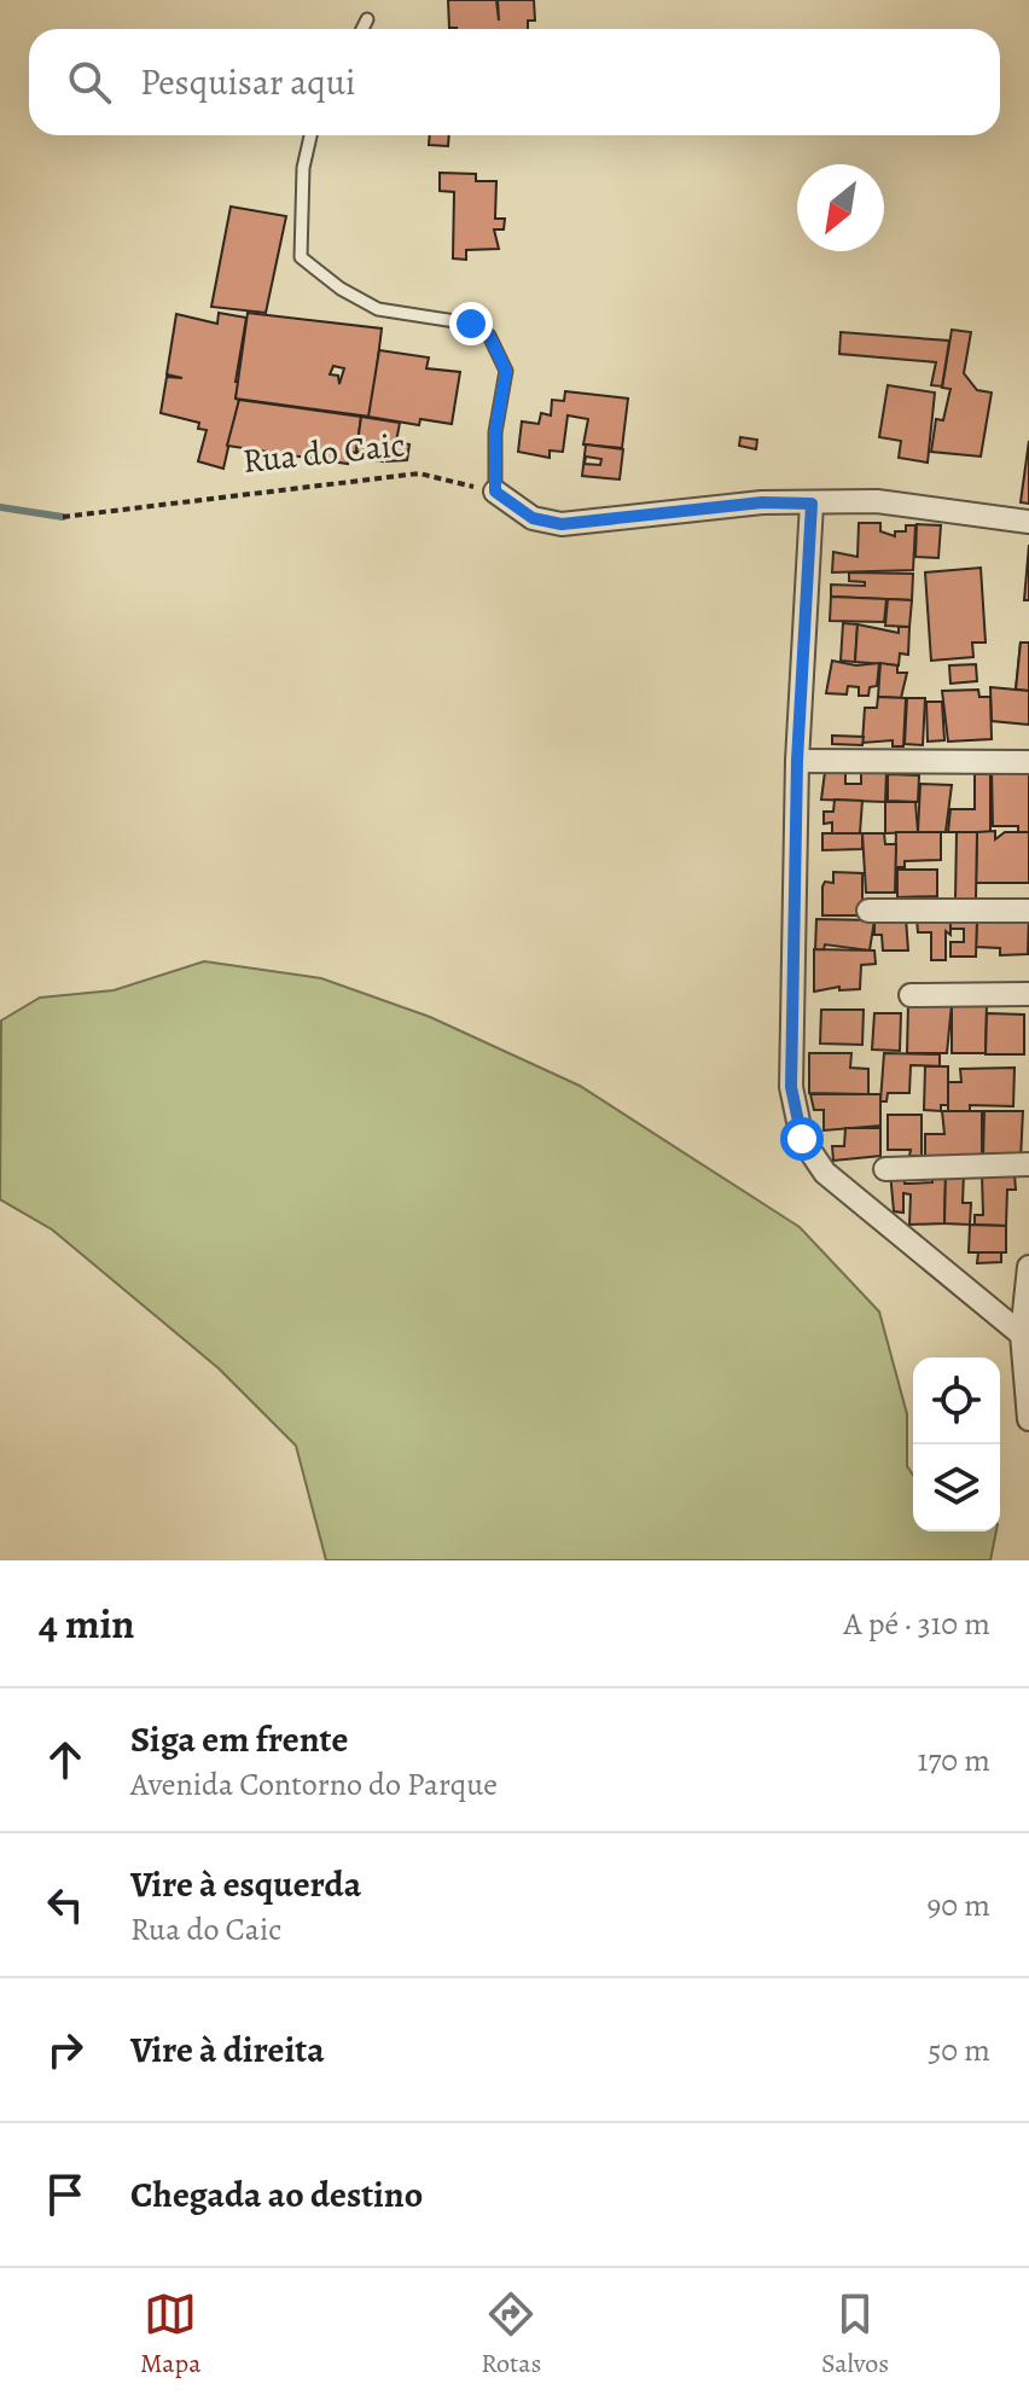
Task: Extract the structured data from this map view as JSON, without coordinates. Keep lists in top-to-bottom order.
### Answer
{
  "streets": {
    "path": ["Rua do Caic"]
  },
  "north": "bottom left",
  "page": {
    "search": "Pesquisar aqui",
    "heading": ["4 min", "A pé · 310 m"],
    "list": [
      ["Siga em frente", "Avenida Contorno do Parque", "170 m"],
      ["Vire à esquerda", "Rua do Caic", "90 m"],
      ["Vire à direita", "50 m"],
      "Chegada ao destino"
    ],
    "nav": ["Mapa", "Rotas", "Salvos"]
  }
}
